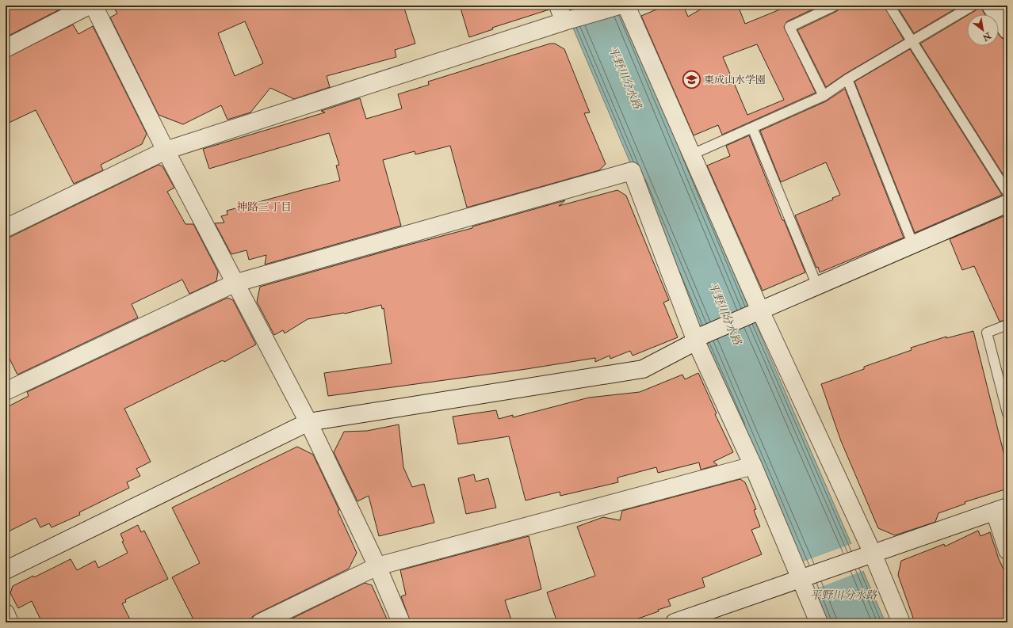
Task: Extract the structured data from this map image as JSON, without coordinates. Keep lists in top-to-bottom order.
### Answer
{
  "districts": ["神路三丁目"],
  "water": ["平野川分水路"],
  "places": {
    "school or university": ["東成山水学園"]
  },
  "north": "bottom right"
}
